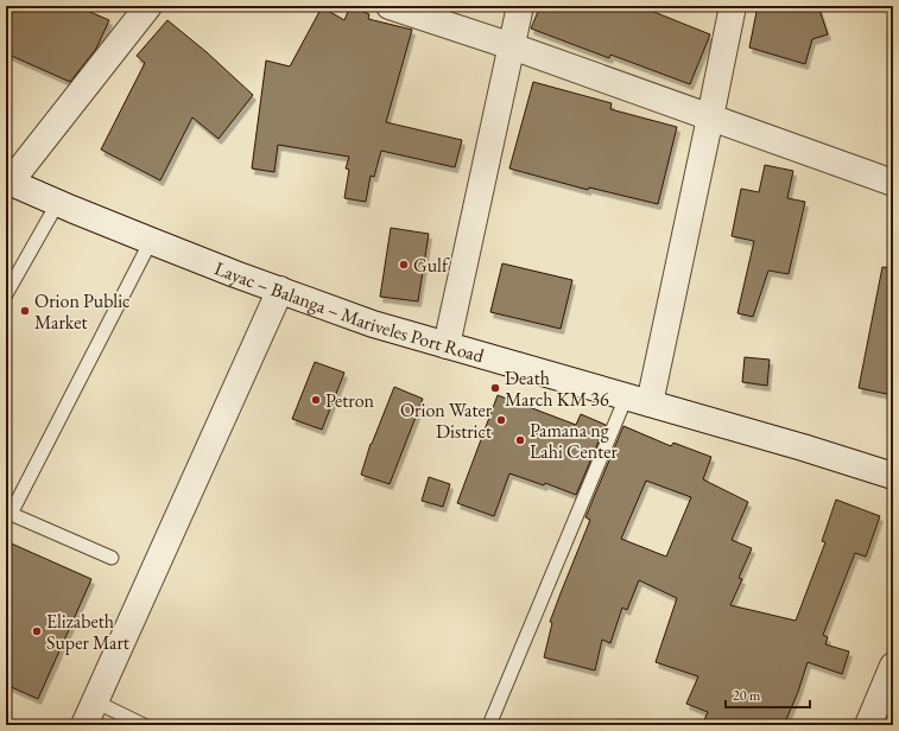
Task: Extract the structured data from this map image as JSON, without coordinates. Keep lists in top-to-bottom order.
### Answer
{
  "streets": {
    "street": ["Layac – Balanga – Mariveles Port Road"]
  },
  "places": [
    "Gulf",
    "Orion Public Market",
    "Death March KM 36",
    "Petron",
    "Orion Water District",
    "Pamana ng Lahi Center",
    "Elizabeth Super Mart"
  ],
  "scale_bar": "20 m"
}
